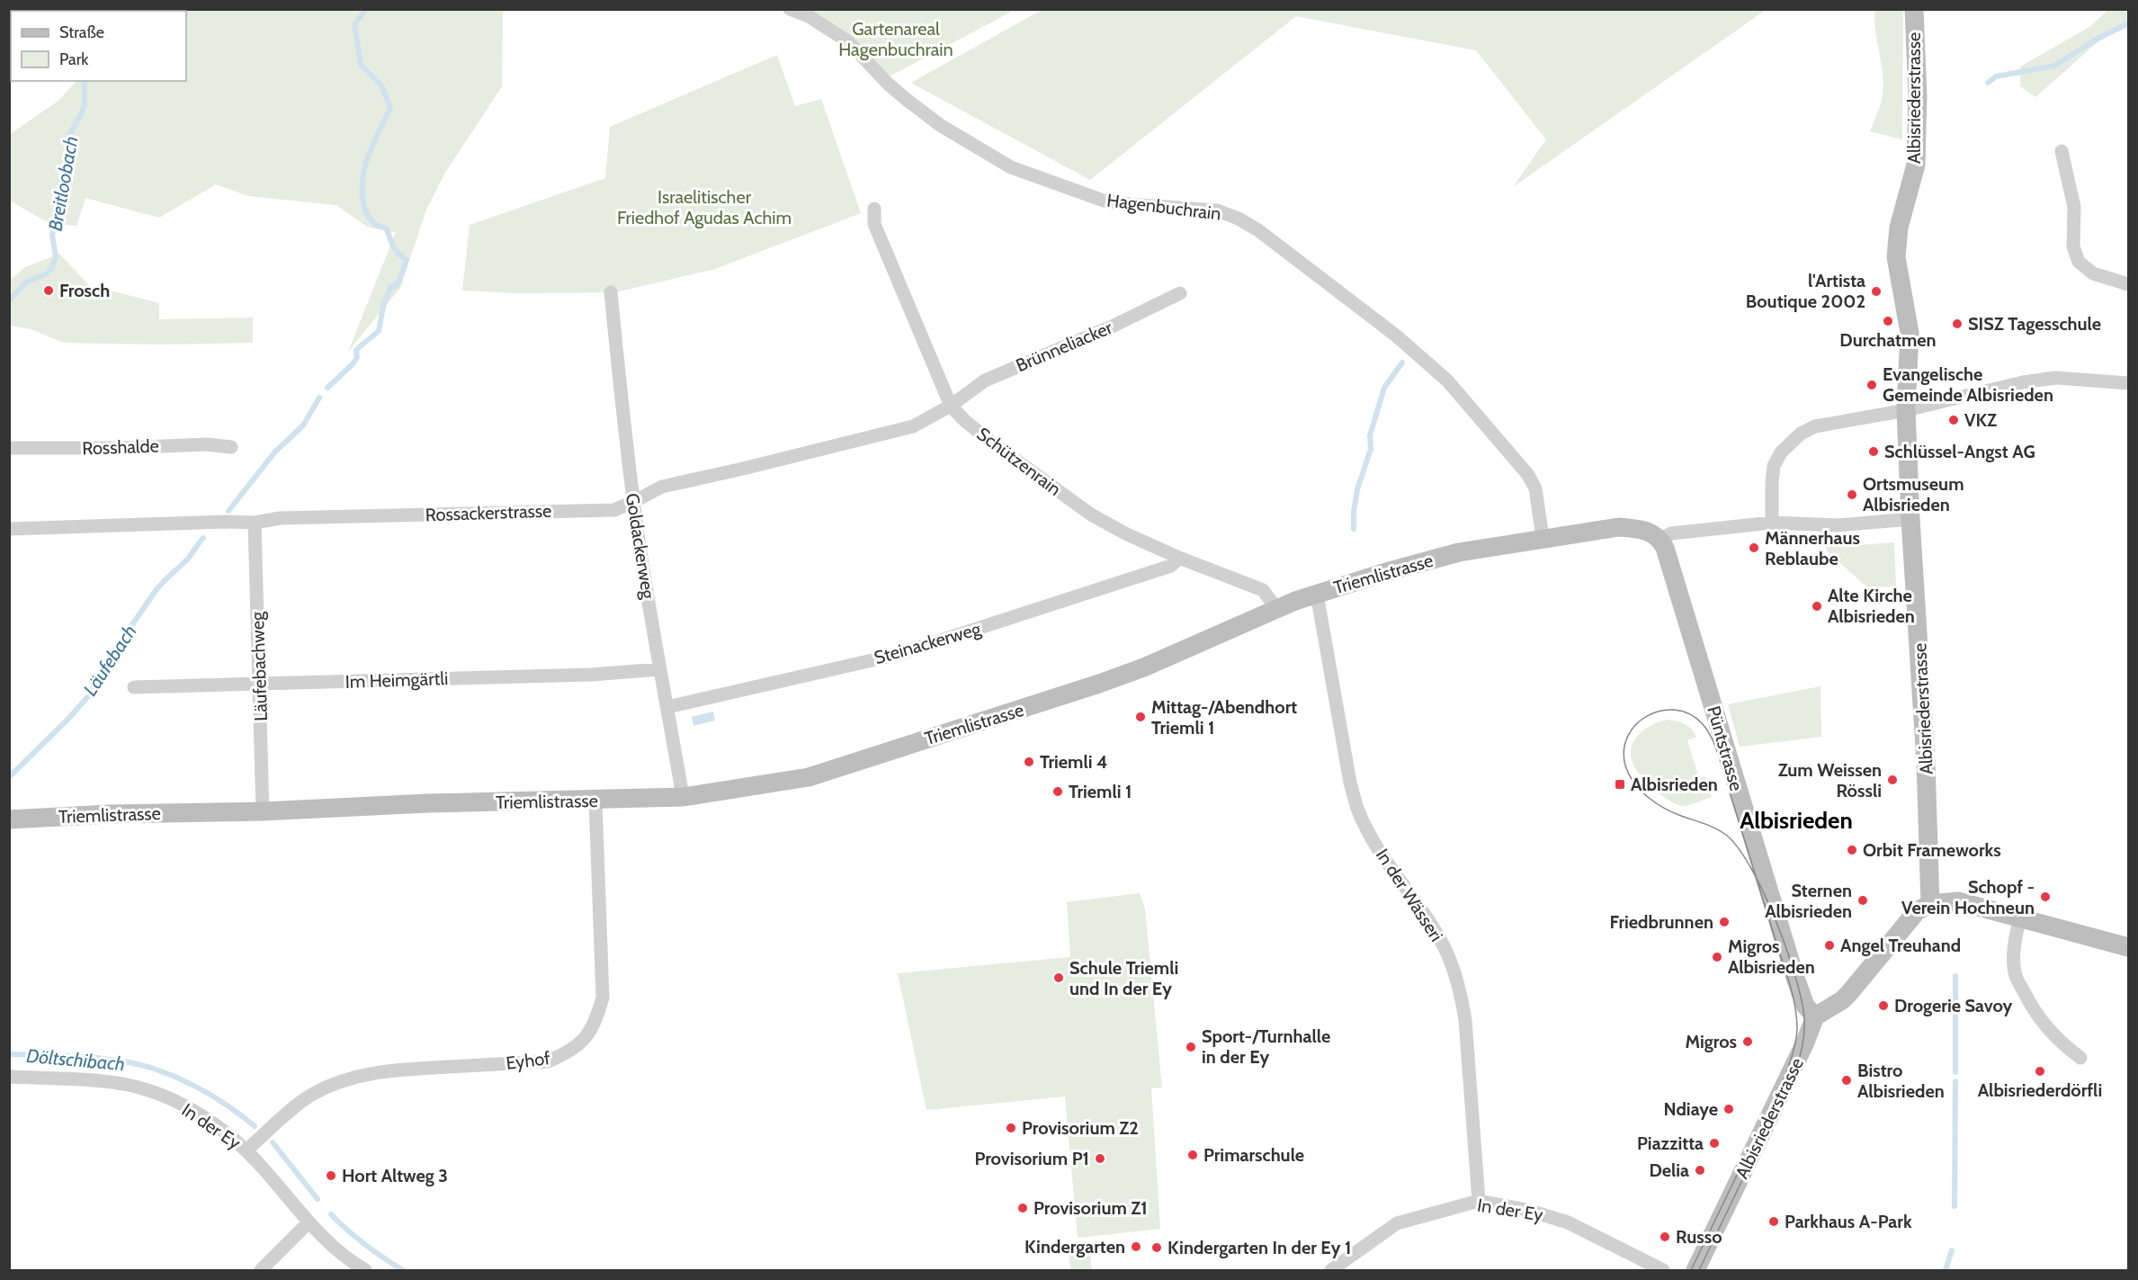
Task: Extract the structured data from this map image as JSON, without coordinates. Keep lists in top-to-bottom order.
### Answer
{
  "streets": {
    "street": [
      "Albisriederstrasse",
      "Hagenbuchrain",
      "Brünneliacker",
      "Rosshalde",
      "Schützenrain",
      "Rossackerstrasse",
      "Goldackerweg",
      "Triemlistrasse",
      "Steinackerweg",
      "Läufebachweg",
      "Im Heimgärtli",
      "Püntstrasse",
      "In der Wässeri",
      "Eyhof",
      "In der Ey"
    ]
  },
  "crossings": [
    ["Albisriederstrasse", "Püntstrasse"],
    ["Hagenbuchrain", "Triemlistrasse"],
    ["Brünneliacker", "Schützenrain"],
    ["Brünneliacker", "Rossackerstrasse"],
    ["Schützenrain", "Rossackerstrasse"],
    ["Schützenrain", "Triemlistrasse"],
    ["Schützenrain", "Steinackerweg"],
    ["Rossackerstrasse", "Goldackerweg"],
    ["Rossackerstrasse", "Läufebachweg"],
    ["Goldackerweg", "Triemlistrasse"],
    ["Goldackerweg", "Steinackerweg"],
    ["Goldackerweg", "Im Heimgärtli"],
    ["Triemlistrasse", "Läufebachweg"],
    ["Triemlistrasse", "Püntstrasse"],
    ["Triemlistrasse", "In der Wässeri"],
    ["Triemlistrasse", "Eyhof"],
    ["Läufebachweg", "Im Heimgärtli"],
    ["In der Wässeri", "In der Ey"],
    ["Eyhof", "In der Ey"]
  ],
  "districts": ["Albisrieden"],
  "water": ["Breitloobach", "Läufebach", "Döltschibach"],
  "parks": ["Gartenareal Hagenbuchrain", "Israelitischer Friedhof Agudas Achim"],
  "places": {
    "other": [
      "Frosch",
      "l'Artista Boutique 2002",
      "Durchatmen",
      "SISZ Tagesschule",
      "Evangelische Gemeinde Albisrieden",
      "VKZ",
      "Schlüssel-Angst AG",
      "Ortsmuseum Albisrieden",
      "Männerhaus Reblaube",
      "Alte Kirche Albisrieden",
      "Mittag-/Abendhort Triemli 1",
      "Triemli 4",
      "Zum Weissen Rössli",
      "Triemli 1",
      "Orbit Frameworks",
      "Schopf - Verein Hochneun",
      "Sternen Albisrieden",
      "Friedbrunnen",
      "Angel Treuhand",
      "Migros Albisrieden",
      "Schule Triemli und In der Ey",
      "Drogerie Savoy",
      "Migros",
      "Sport-/Turnhalle in der Ey",
      "Albisriederdörfli",
      "Bistro Albisrieden",
      "Ndiaye",
      "Provisorium Z2",
      "Piazzitta",
      "Primarschule",
      "Provisorium P1",
      "Delia",
      "Hort Altweg 3",
      "Provisorium Z1",
      "Parkhaus A-Park",
      "Russo",
      "Kindergarten",
      "Kindergarten In der Ey 1"
    ],
    "transit": ["Albisrieden"]
  },
  "legend": ["Straße", "Park"]
}
